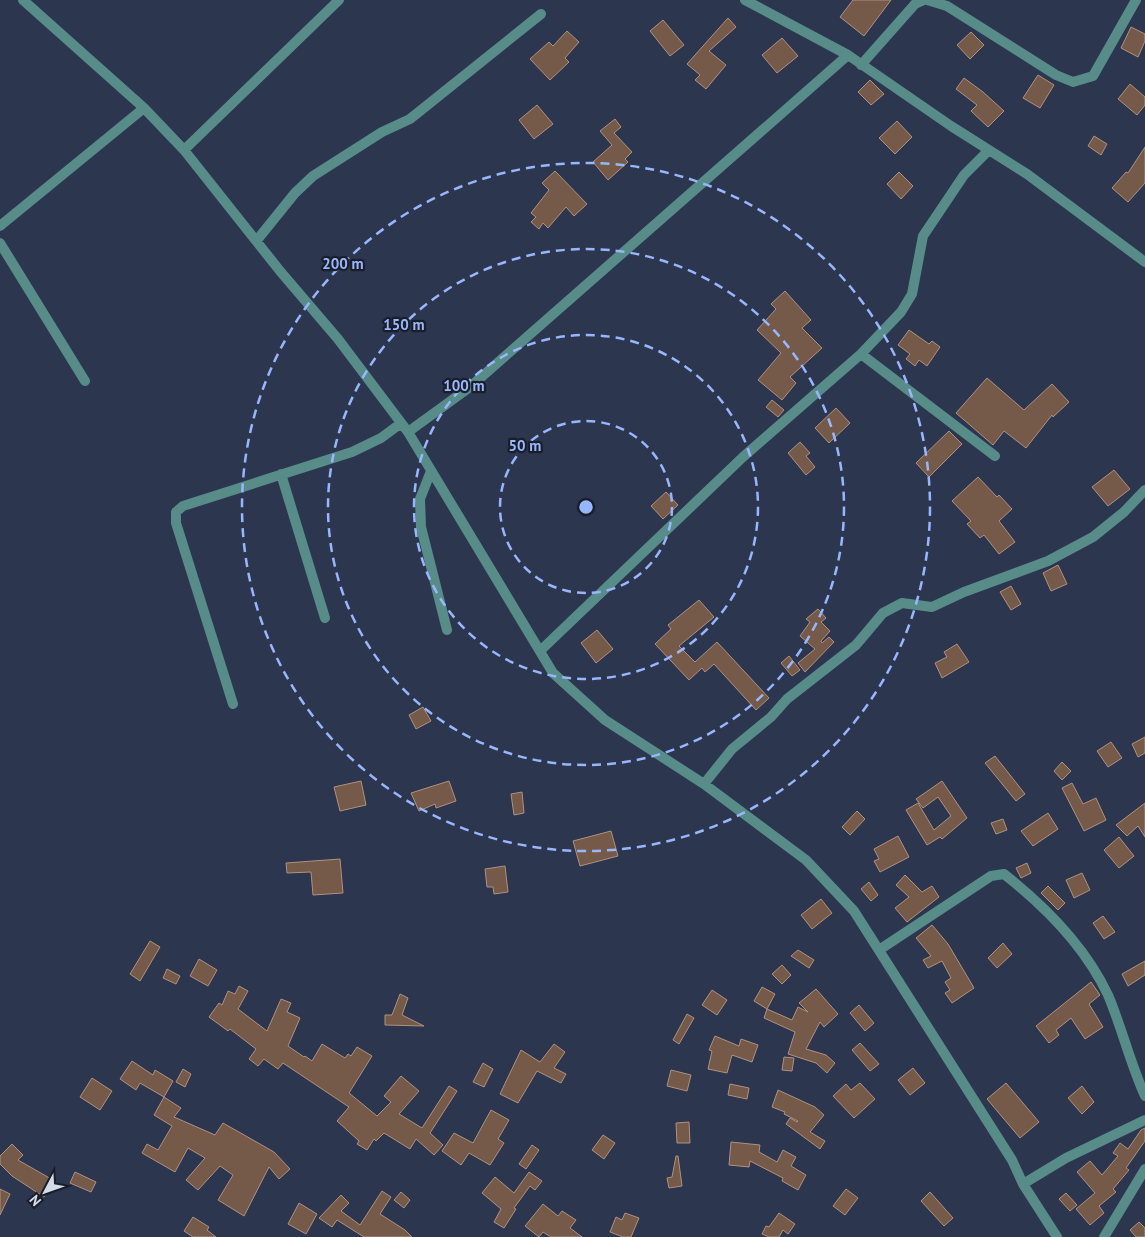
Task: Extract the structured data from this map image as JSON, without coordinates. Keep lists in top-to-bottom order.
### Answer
{
  "north": "bottom left",
  "rings": [
    "200 m",
    "150 m",
    "100 m",
    "50 m"
  ]
}
